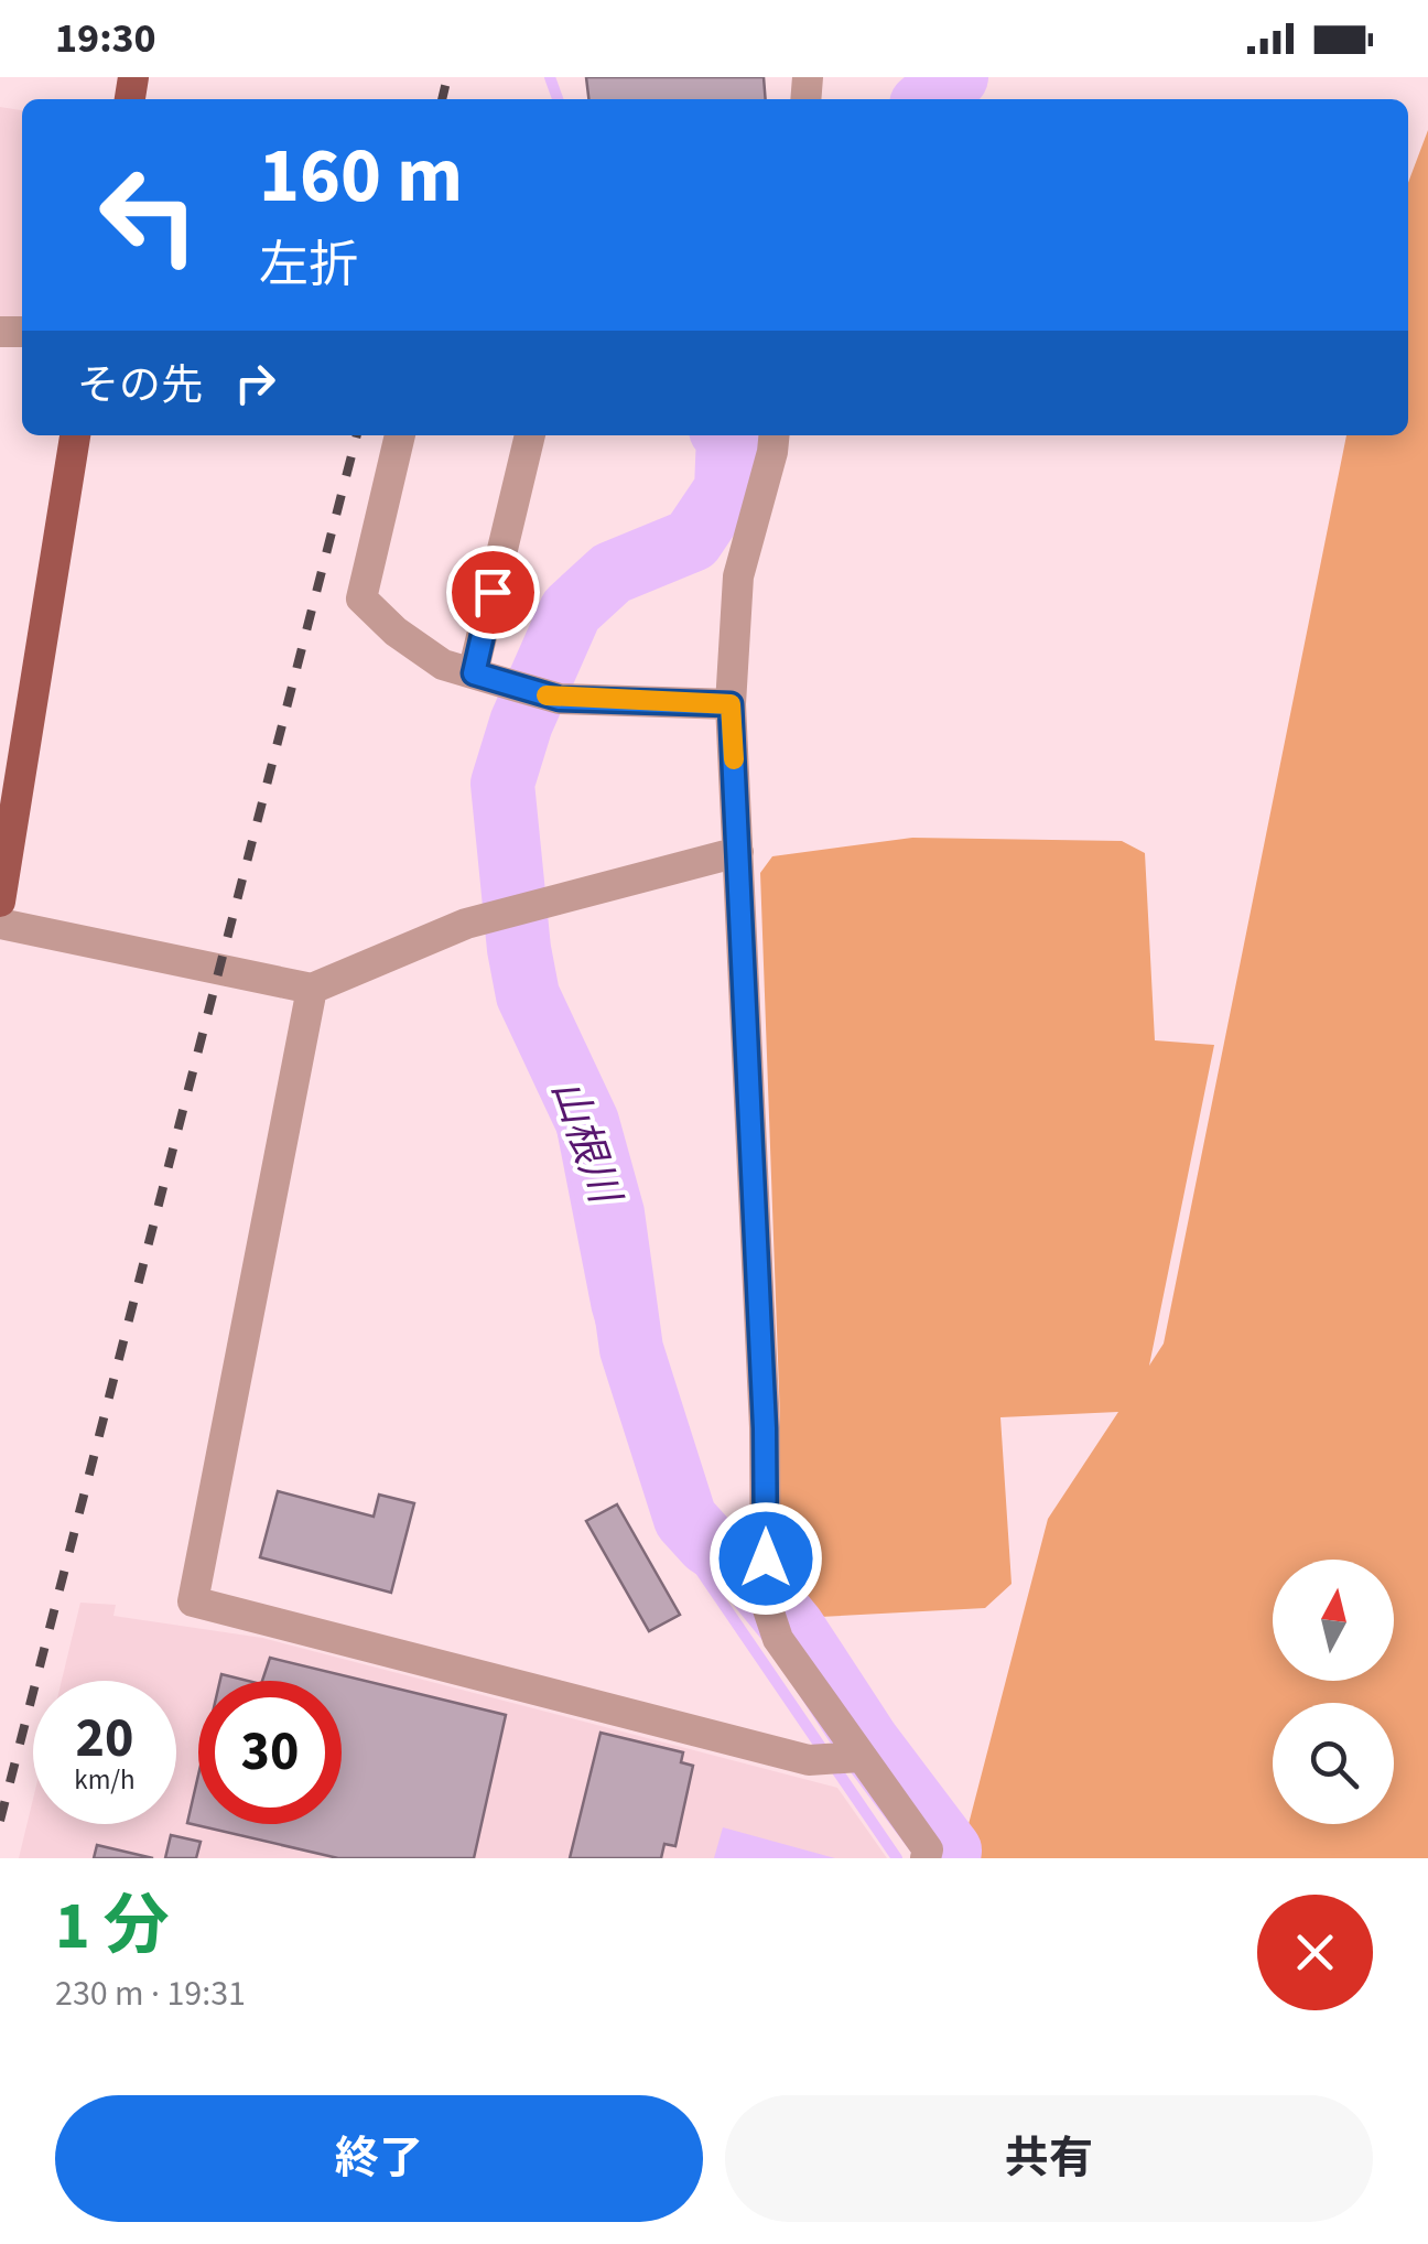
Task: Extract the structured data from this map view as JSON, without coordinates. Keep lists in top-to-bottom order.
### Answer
{
  "water": ["山根川"],
  "north": "top",
  "page": {
    "status": "19:30",
    "turn": ["160 m", "左折"],
    "then": "その先",
    "speed": "20 km/h",
    "limit": "30",
    "heading": ["1 分", "230 m · 19:31"],
    "buttons": ["終了", "共有"]
  }
}
